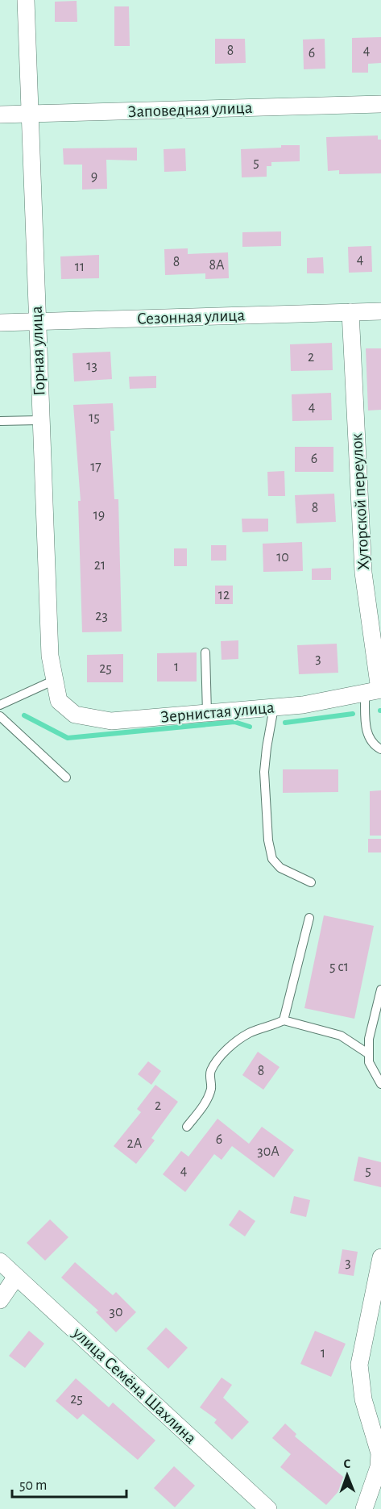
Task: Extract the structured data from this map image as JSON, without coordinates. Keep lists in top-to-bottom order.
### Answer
{
  "streets": {
    "street": [
      "Заповедная улица",
      "Сезонная улица",
      "Горная улица",
      "Хуторской переулок",
      "Зернистая улица",
      "улица Семёна Шахлина"
    ]
  },
  "crossings": [
    ["Заповедная улица", "Горная улица"],
    ["Сезонная улица", "Горная улица"],
    ["Сезонная улица", "Хуторской переулок"],
    ["Горная улица", "Зернистая улица"],
    ["Хуторской переулок", "Зернистая улица"]
  ],
  "house_numbers": [
    "8",
    "4",
    "6",
    "5",
    "9",
    "4",
    "8",
    "8А",
    "11",
    "2",
    "13",
    "4",
    "15",
    "6",
    "17",
    "8",
    "19",
    "10",
    "21",
    "12",
    "23",
    "3",
    "1",
    "25",
    "5 с1",
    "8",
    "2",
    "6",
    "2А",
    "30А",
    "4",
    "5",
    "3",
    "30",
    "1",
    "25"
  ],
  "scale_bar": "50 m",
  "north": "top"
}
